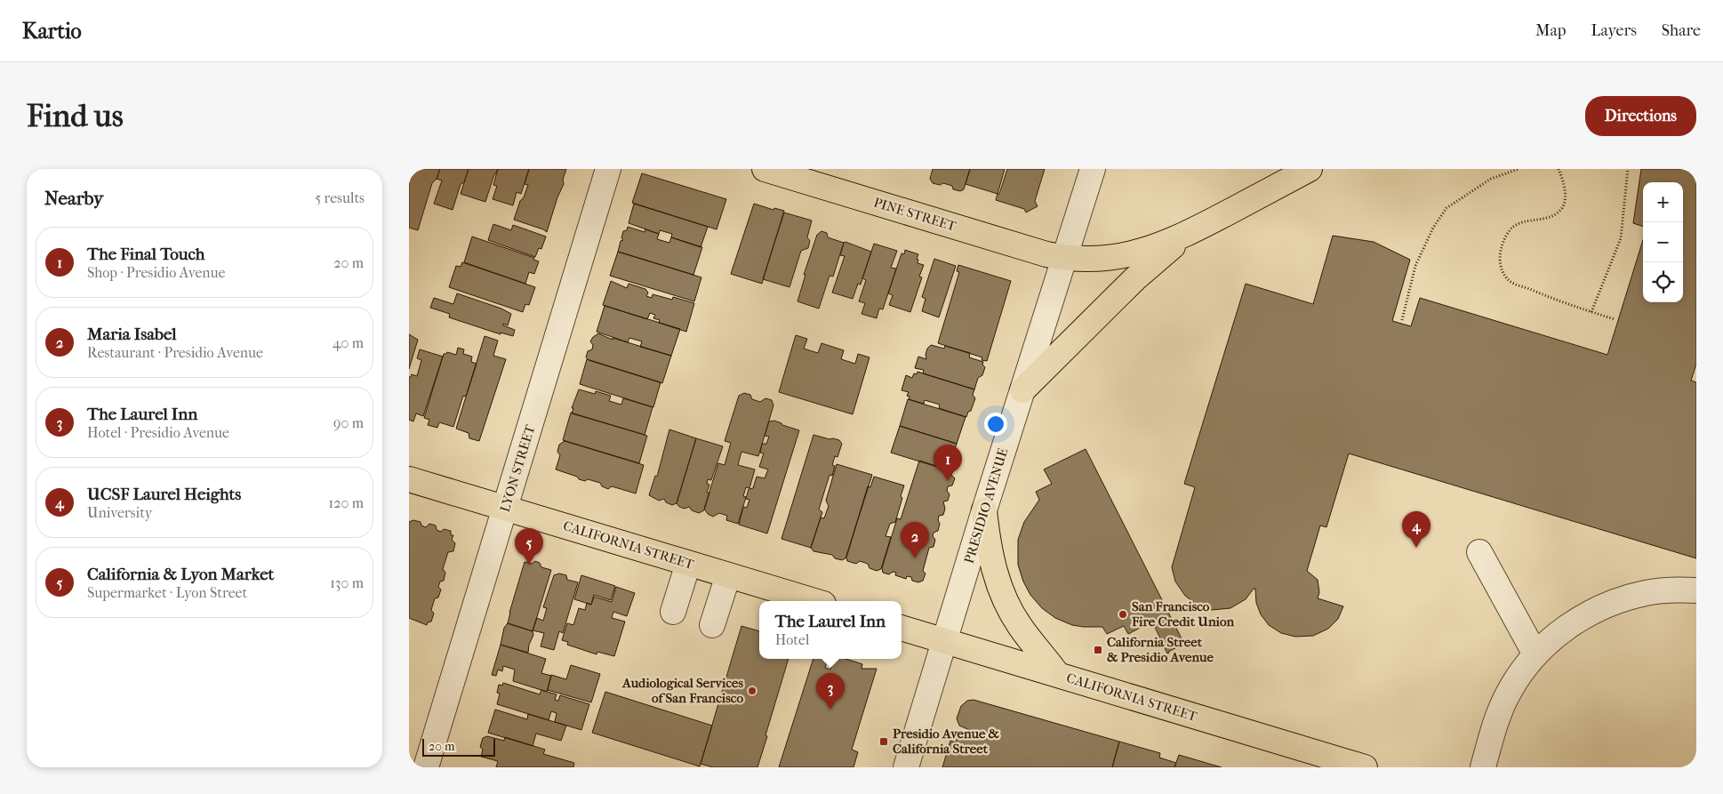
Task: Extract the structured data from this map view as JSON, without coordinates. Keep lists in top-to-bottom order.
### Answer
{
  "streets": {
    "main road": ["PINE STREET", "CALIFORNIA STREET"],
    "street": ["LYON STREET", "PRESIDIO AVENUE"]
  },
  "crossings": [
    ["PINE STREET", "PRESIDIO AVENUE"],
    ["LYON STREET", "CALIFORNIA STREET"],
    ["PRESIDIO AVENUE", "CALIFORNIA STREET"]
  ],
  "places": {
    "other": ["San Francisco Fire Credit Union", "Audiological Services of San Francisco"],
    "transit": ["California Street & Presidio Avenue", "Presidio Avenue & California Street"]
  },
  "scale_bar": "20 m",
  "page": {
    "header": "Kartio",
    "nav": ["Map", "Layers", "Share"],
    "buttons": "Directions",
    "title": "Find us",
    "heading": ["Nearby", "5 results"],
    "map_buttons": ["+", "−"],
    "list": [
      {
        "mark": "1",
        "name": "The Final Touch",
        "note": "Shop · Presidio Avenue",
        "value": "20 m"
      },
      {
        "mark": "2",
        "name": "Maria Isabel",
        "note": "Restaurant · Presidio Avenue",
        "value": "40 m"
      },
      {
        "mark": "3",
        "name": "The Laurel Inn",
        "note": "Hotel · Presidio Avenue",
        "value": "90 m"
      },
      {
        "mark": "4",
        "name": "UCSF Laurel Heights",
        "note": "University",
        "value": "120 m"
      },
      {
        "mark": "5",
        "name": "California & Lyon Market",
        "note": "Supermarket · Lyon Street",
        "value": "130 m"
      }
    ],
    "pins": [
      "1",
      "4",
      "2",
      "5",
      "3"
    ],
    "popup": ["The Laurel Inn", "Hotel"],
    "scale": "20 m"
  }
}
